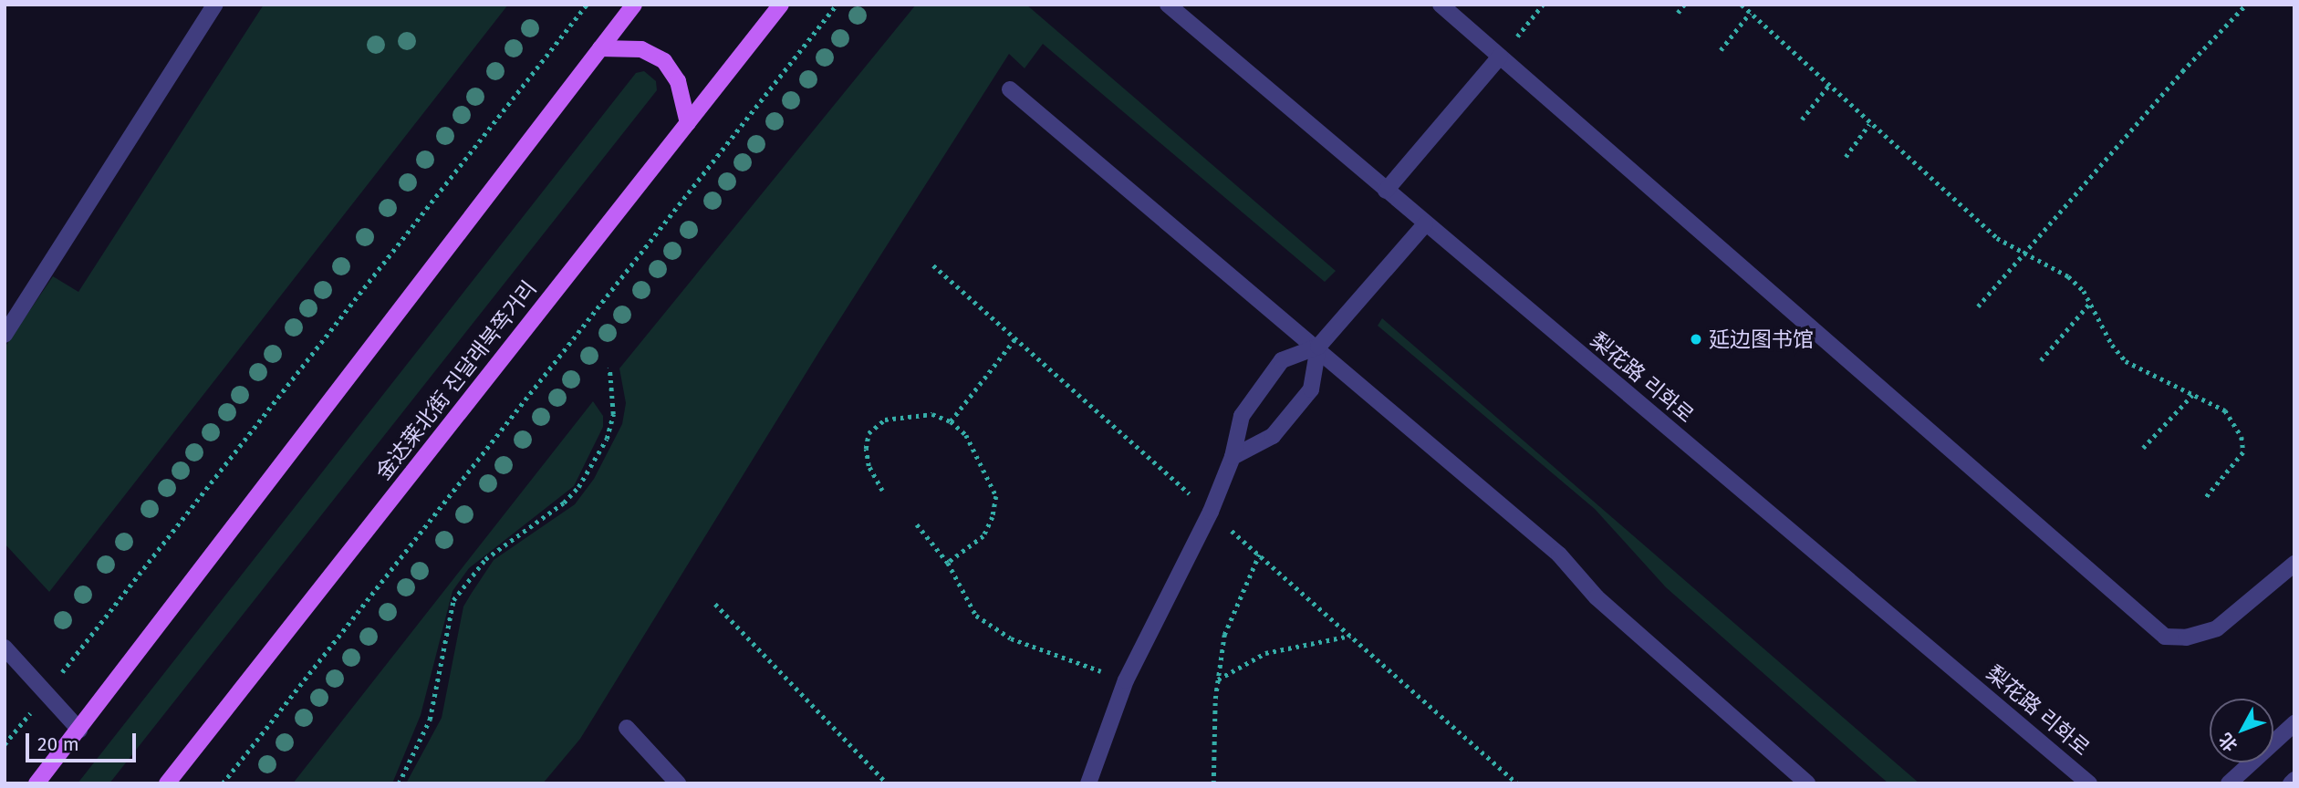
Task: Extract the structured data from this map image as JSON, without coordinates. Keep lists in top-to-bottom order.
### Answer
{
  "streets": {
    "main road": ["金达莱北街 진달래북쪽거리"],
    "street": ["梨花路 리화로"]
  },
  "places": ["延边图书馆"],
  "scale_bar": "20 m",
  "north": "bottom left"
}
